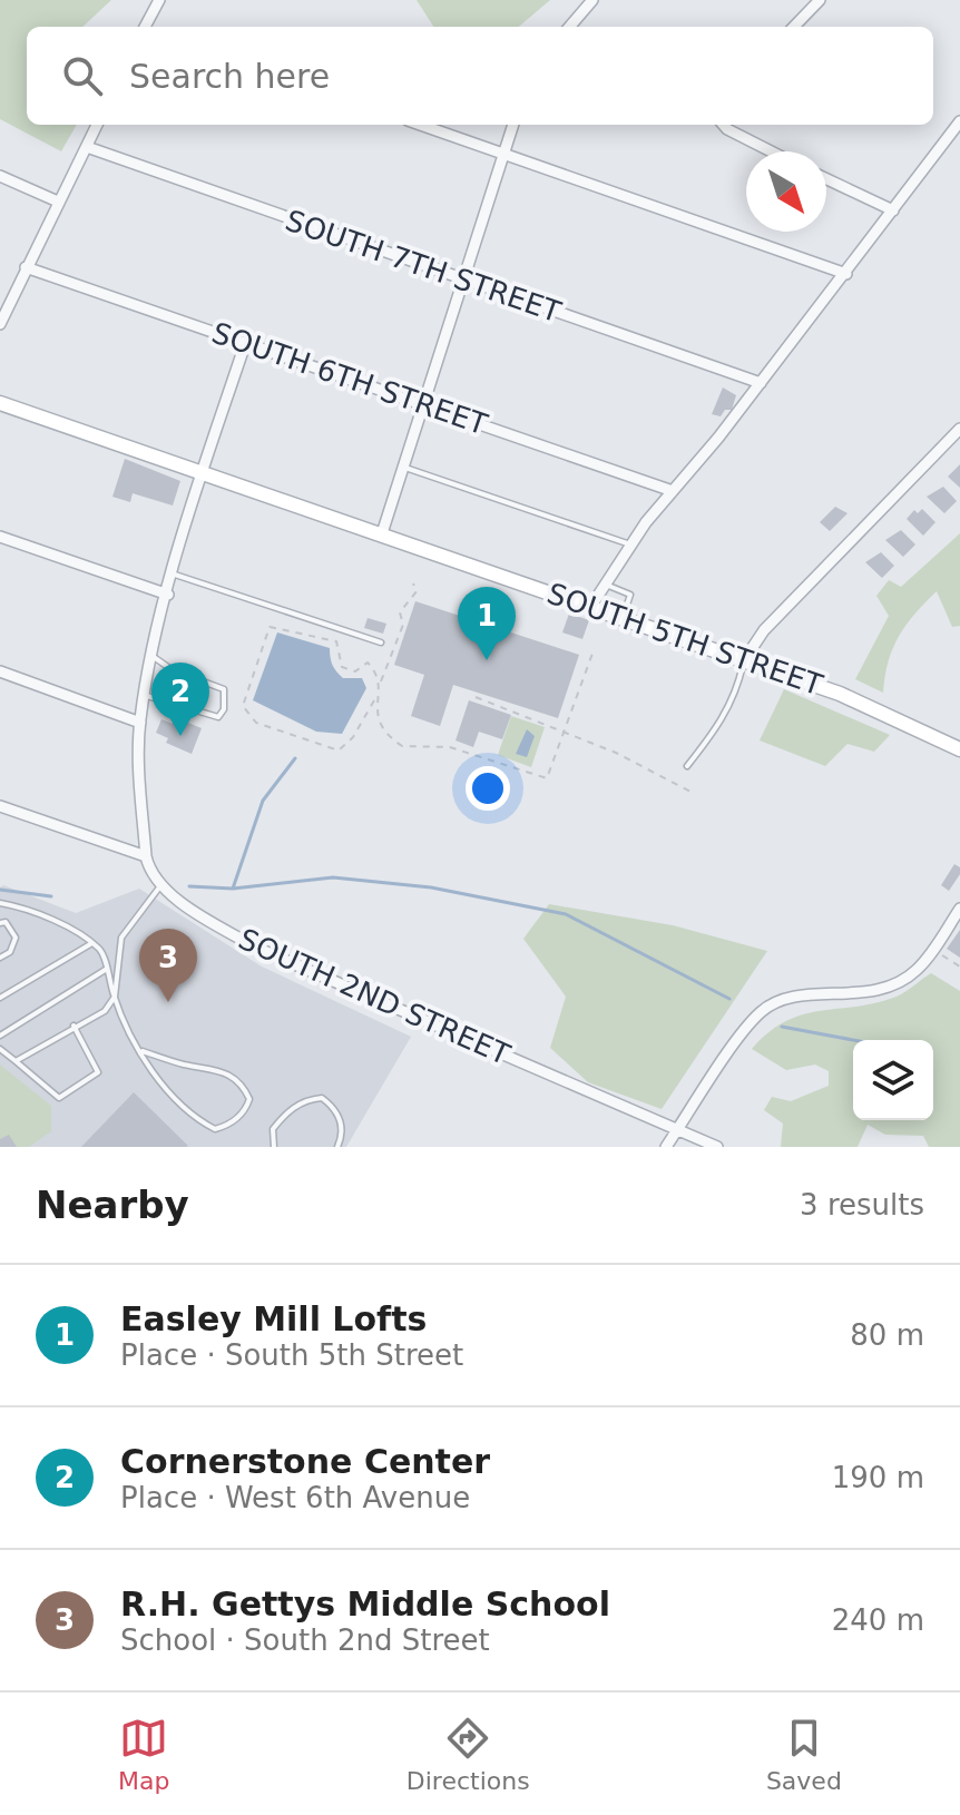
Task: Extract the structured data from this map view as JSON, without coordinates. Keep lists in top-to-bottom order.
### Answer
{
  "streets": {
    "street": [
      "SOUTH 7TH STREET",
      "SOUTH 6TH STREET",
      "SOUTH 5TH STREET",
      "SOUTH 2ND STREET"
    ]
  },
  "north": "bottom right",
  "page": {
    "search": "Search here",
    "pins": ["1", "2", "3"],
    "heading": ["Nearby", "3 results"],
    "list": [
      {
        "mark": "1",
        "name": "Easley Mill Lofts",
        "note": "Place · South 5th Street",
        "value": "80 m"
      },
      {
        "mark": "2",
        "name": "Cornerstone Center",
        "note": "Place · West 6th Avenue",
        "value": "190 m"
      },
      {
        "mark": "3",
        "name": "R.H. Gettys Middle School",
        "note": "School · South 2nd Street",
        "value": "240 m"
      }
    ],
    "nav": ["Map", "Directions", "Saved"]
  }
}
